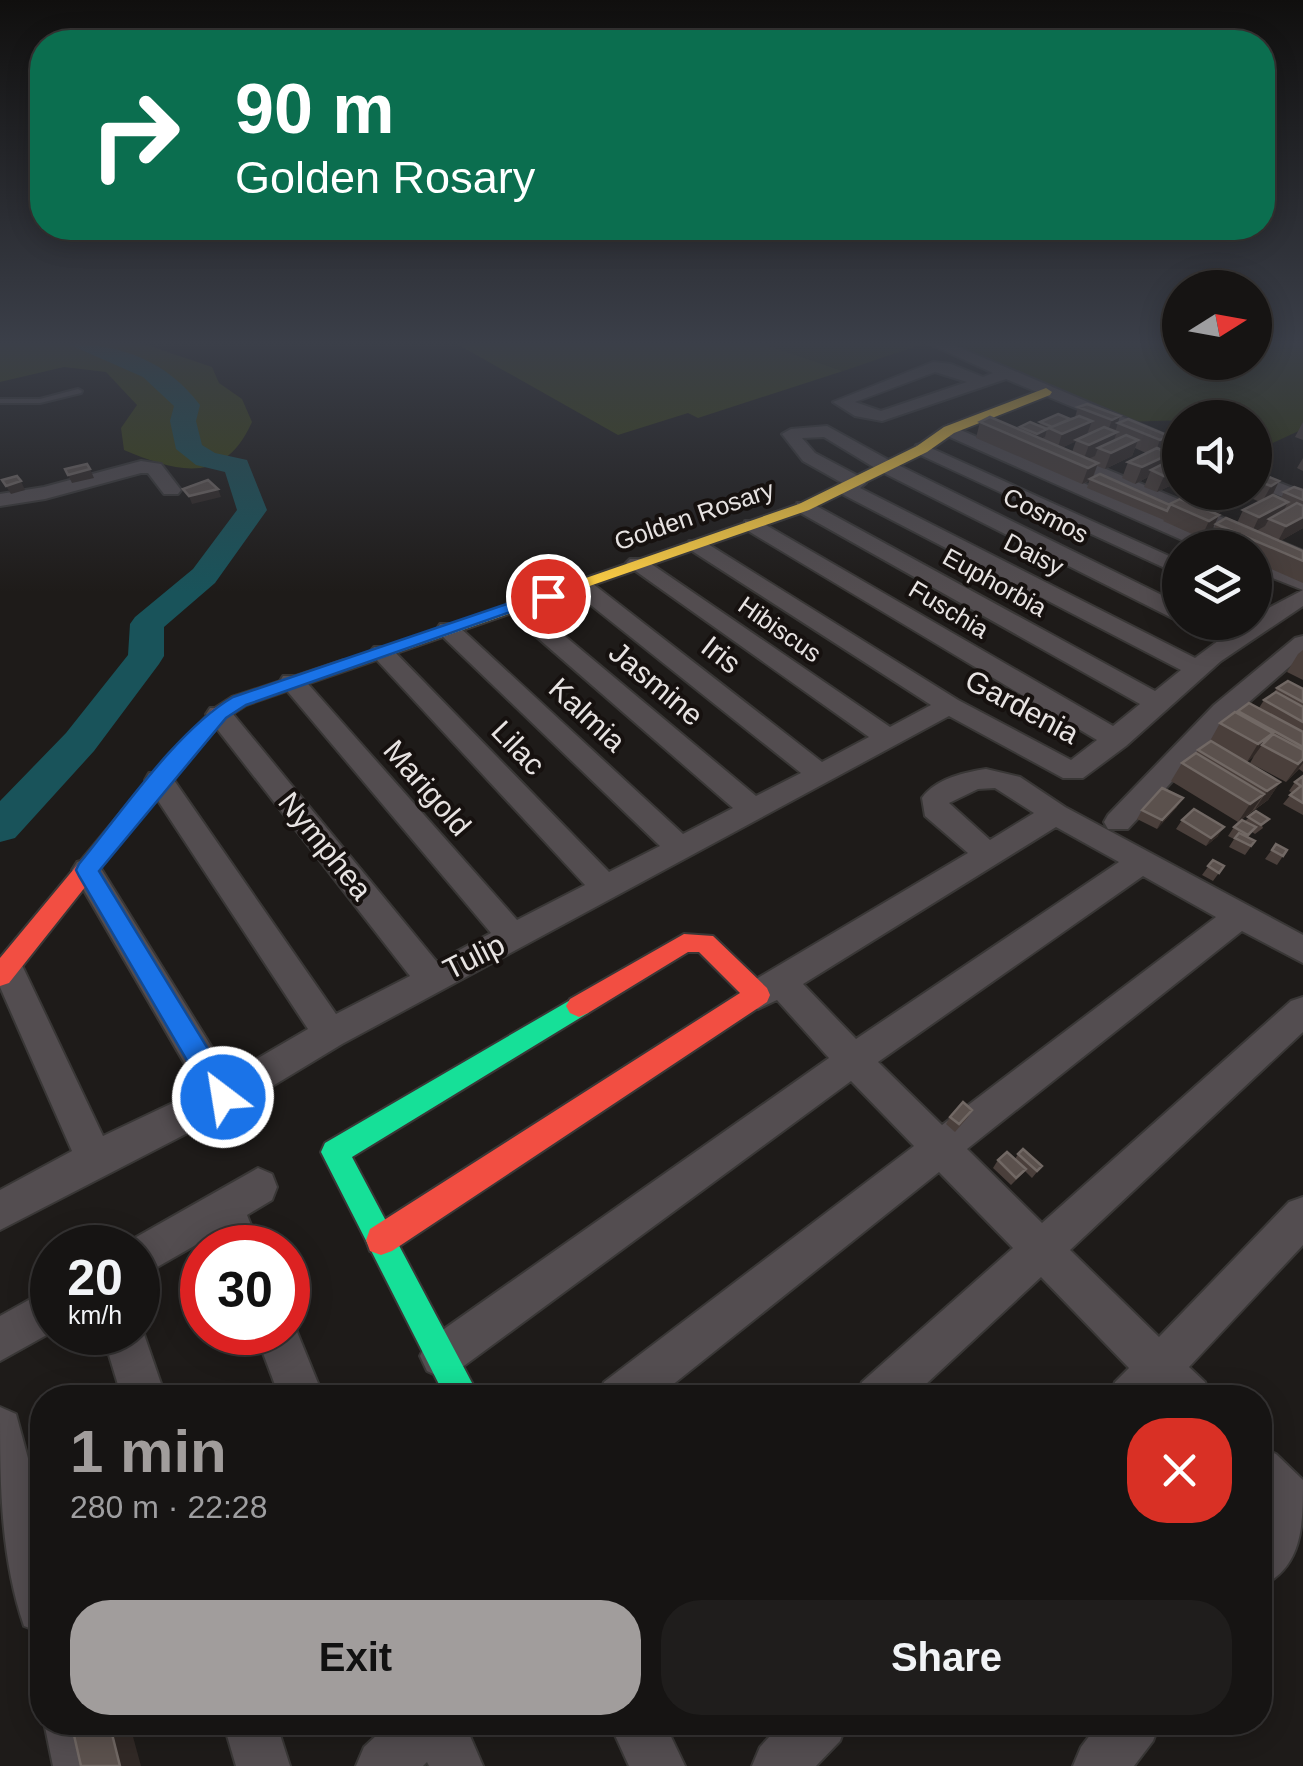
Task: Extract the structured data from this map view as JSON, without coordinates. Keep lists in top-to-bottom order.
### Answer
{
  "streets": {
    "street": [
      "Golden Rosary",
      "Cosmos",
      "Daisy",
      "Euphorbia",
      "Fuschia",
      "Hibiscus",
      "Iris",
      "Jasmine",
      "Gardenia",
      "Kalmia",
      "Lilac",
      "Marigold",
      "Nymphea",
      "Tulip"
    ]
  },
  "crossings": [
    ["Golden Rosary", "Cosmos"],
    ["Golden Rosary", "Daisy"],
    ["Golden Rosary", "Euphorbia"],
    ["Golden Rosary", "Fuschia"],
    ["Golden Rosary", "Hibiscus"],
    ["Golden Rosary", "Iris"],
    ["Golden Rosary", "Jasmine"],
    ["Golden Rosary", "Gardenia"],
    ["Golden Rosary", "Kalmia"],
    ["Golden Rosary", "Lilac"],
    ["Golden Rosary", "Marigold"],
    ["Golden Rosary", "Nymphea"],
    ["Cosmos", "Daisy"],
    ["Daisy", "Gardenia"],
    ["Euphorbia", "Gardenia"],
    ["Fuschia", "Gardenia"],
    ["Hibiscus", "Tulip"],
    ["Iris", "Tulip"],
    ["Jasmine", "Tulip"],
    ["Gardenia", "Tulip"],
    ["Kalmia", "Tulip"],
    ["Lilac", "Tulip"],
    ["Marigold", "Tulip"],
    ["Nymphea", "Tulip"]
  ],
  "north": "right",
  "page": {
    "turn": ["90 m", "Golden Rosary"],
    "speed": "20 km/h",
    "limit": "30",
    "heading": ["1 min", "280 m · 22:28"],
    "buttons": ["Exit", "Share"]
  }
}
